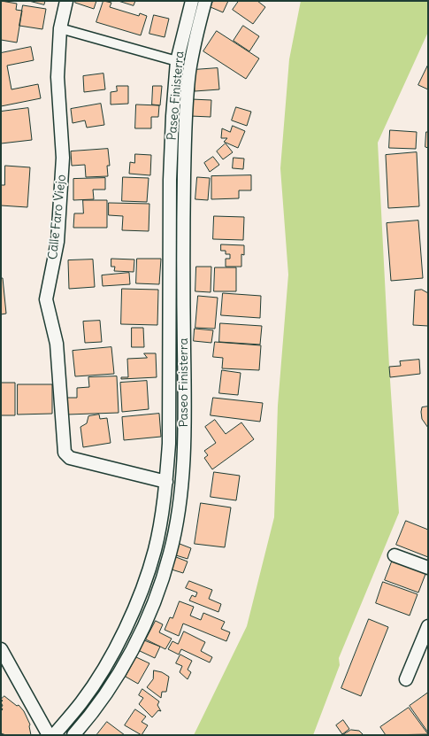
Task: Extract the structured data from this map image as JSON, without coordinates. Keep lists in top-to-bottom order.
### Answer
{
  "streets": {
    "street": ["Paseo Finisterra", "Calle Faro Viejo"]
  },
  "crossings": [
    ["Paseo Finisterra", "Calle Faro Viejo"]
  ]
}
